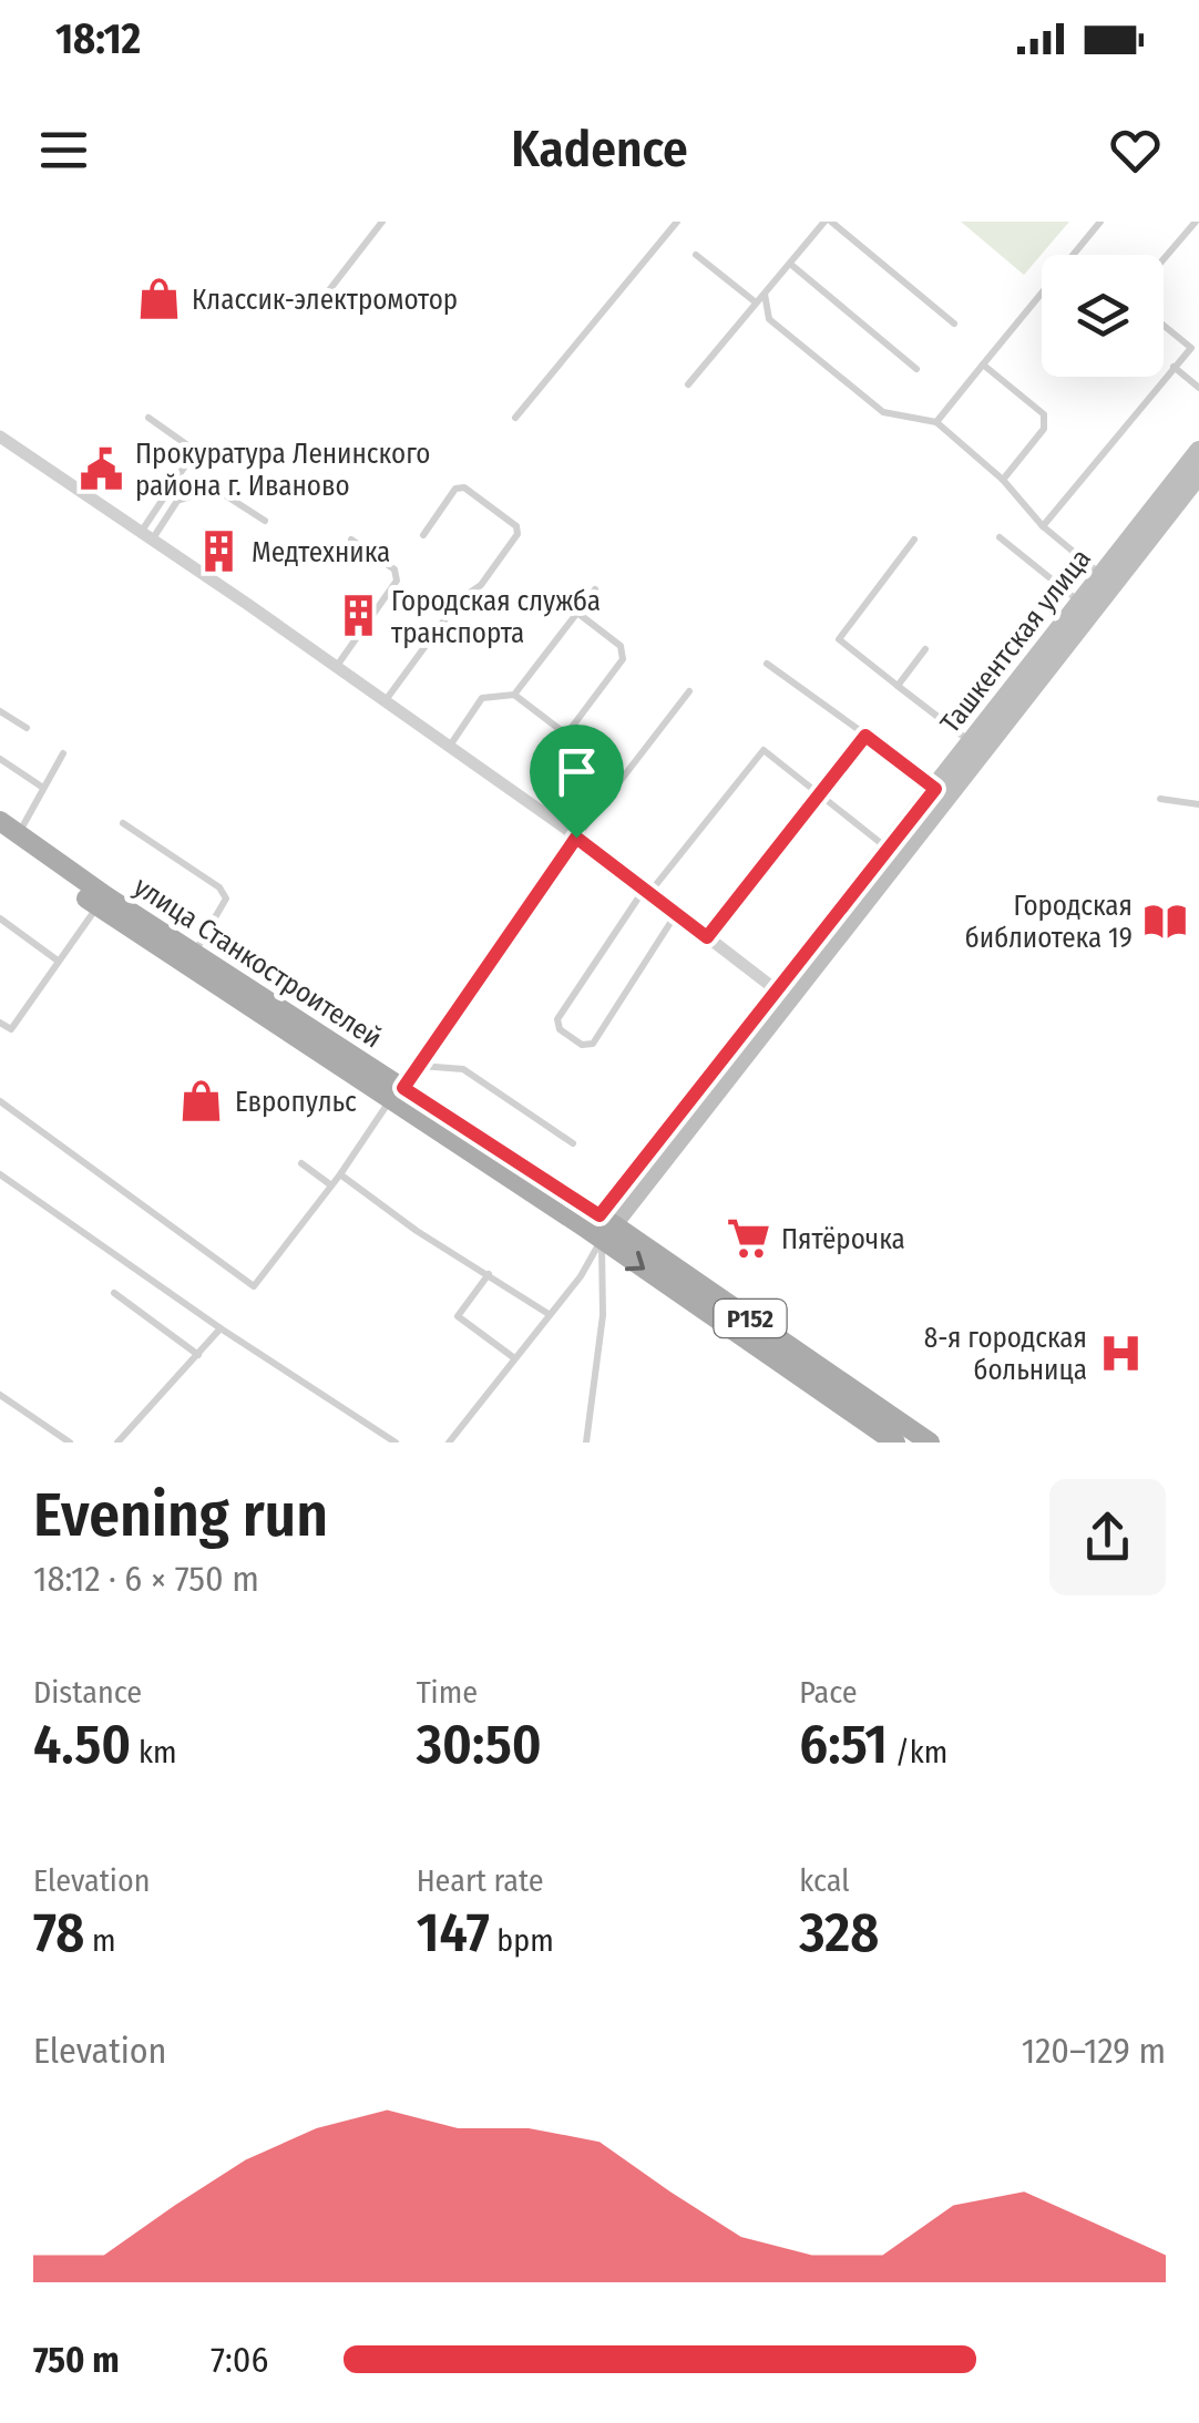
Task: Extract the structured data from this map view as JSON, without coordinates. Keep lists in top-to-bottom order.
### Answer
{
  "streets": {
    "main road": ["Ташкентская улица", "улица Станкостроителей", "Р152"]
  },
  "crossings": [
    ["Ташкентская улица", "улица Станкостроителей"]
  ],
  "places": {
    "shop": ["Классик-электромотор", "Европульс"],
    "public building": ["Прокуратура Ленинского района г. Иваново"],
    "building": ["Медтехника", "Городская служба транспорта"],
    "library": ["Городская библиотека 19"],
    "supermarket": ["Пятёрочка"],
    "hospital": ["8-я городская больница"]
  },
  "page": {
    "status": "18:12",
    "header": "Kadence",
    "heading": ["Evening run", "18:12 · 6 × 750 m"],
    "stats": [
      ["Distance", "4.50 km"],
      ["Time", "30:50"],
      ["Pace", "6:51 /km"],
      ["Elevation", "78 m"],
      ["Heart rate", "147 bpm"],
      ["kcal", "328"]
    ],
    "chart": ["Elevation", "120–129 m"],
    "list": [
      {
        "name": "750 m",
        "note": "7:06"
      }
    ]
  }
}
